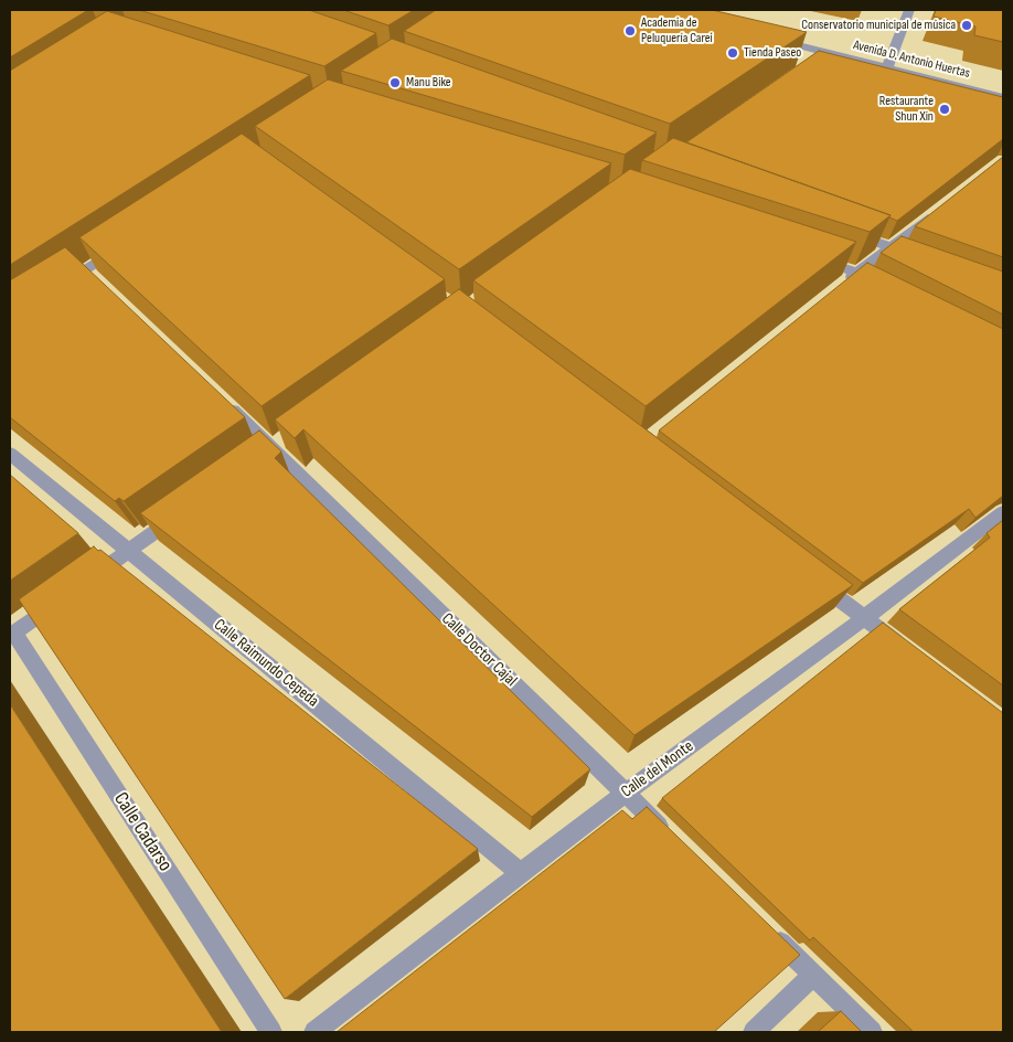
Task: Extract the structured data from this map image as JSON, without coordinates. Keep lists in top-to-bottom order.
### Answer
{
  "streets": {
    "street": [
      "Avenida D. Antonio Huertas",
      "Calle Doctor Cajal",
      "Calle Raimundo Cepeda",
      "Calle del Monte",
      "Calle Cadarso"
    ]
  },
  "crossings": [
    ["Calle Doctor Cajal", "Calle del Monte"],
    ["Calle Raimundo Cepeda", "Calle del Monte"]
  ],
  "places": [
    "Conservatorio municipal de música",
    "Academia de Peluquería Carei",
    "Tienda Paseo",
    "Manu Bike",
    "Restaurante Shun Xin"
  ]
}
